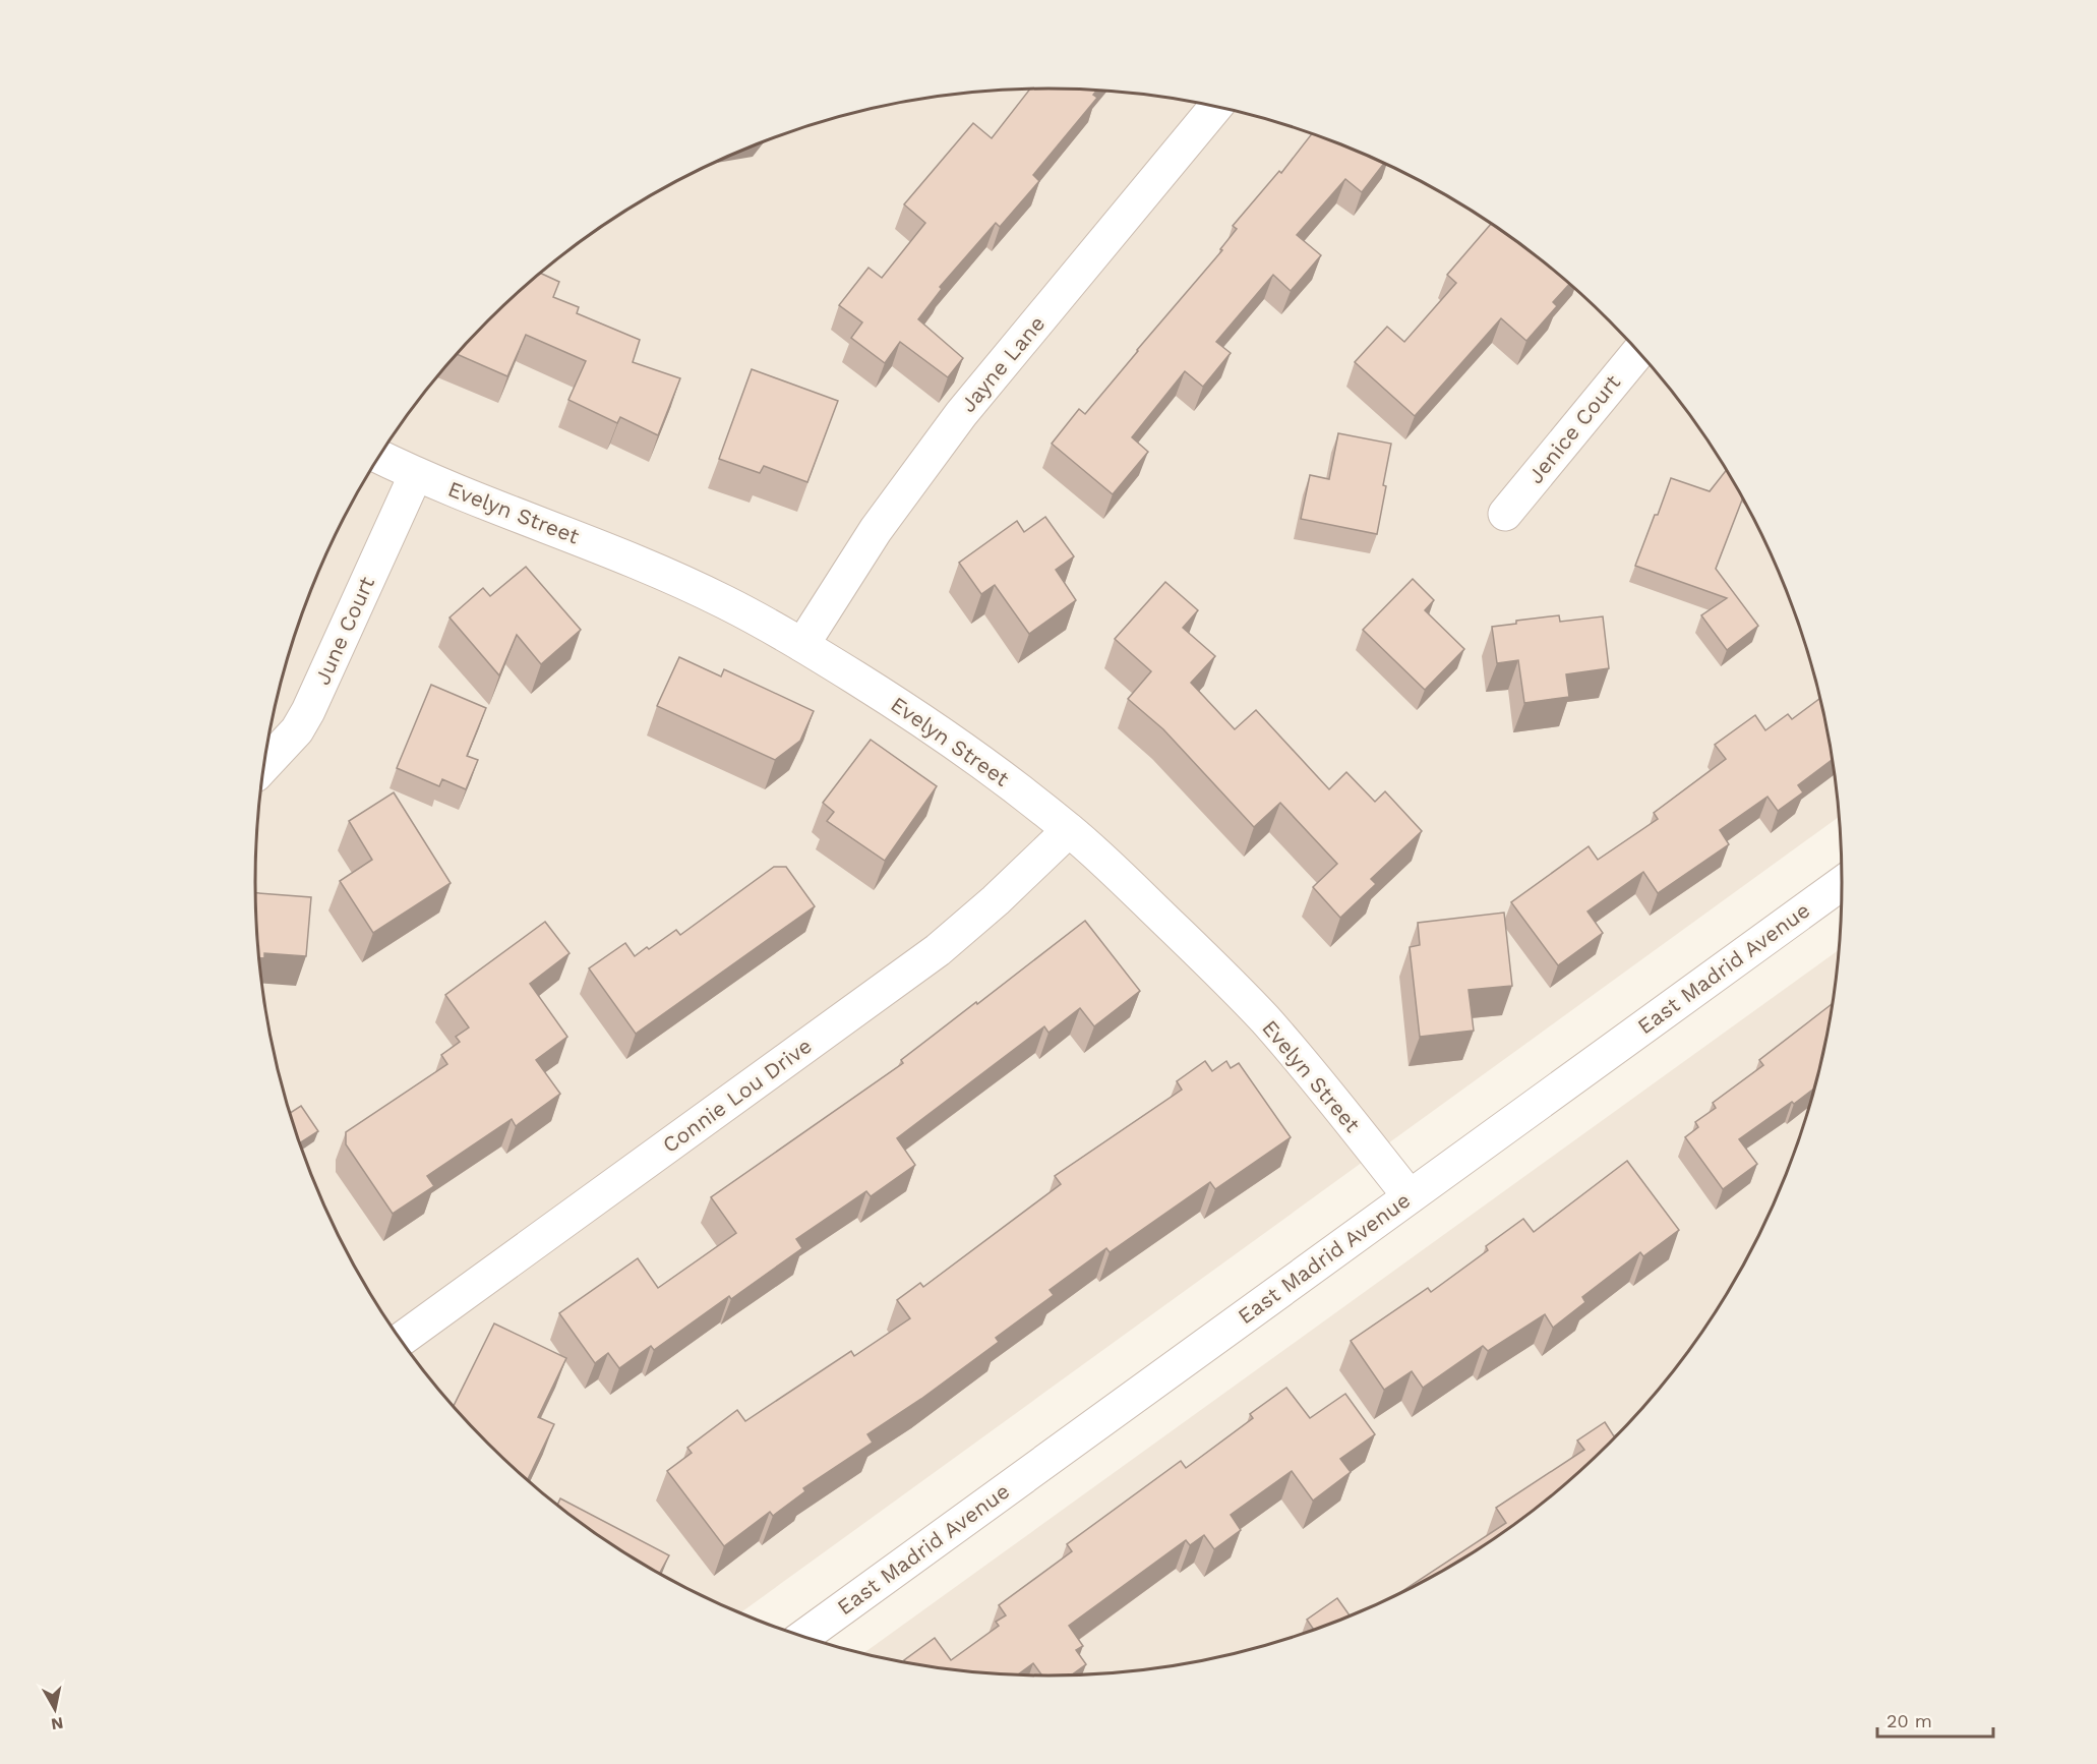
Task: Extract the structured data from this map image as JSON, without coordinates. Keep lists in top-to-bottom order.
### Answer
{
  "streets": {
    "street": [
      "Jayne Lane",
      "Jenice Court",
      "Evelyn Street",
      "June Court",
      "East Madrid Avenue",
      "Connie Lou Drive"
    ]
  },
  "crossings": [
    ["Jayne Lane", "Evelyn Street"],
    ["Evelyn Street", "June Court"],
    ["Evelyn Street", "East Madrid Avenue"],
    ["Evelyn Street", "Connie Lou Drive"]
  ],
  "scale_bar": "20 m",
  "north": "bottom"
}
